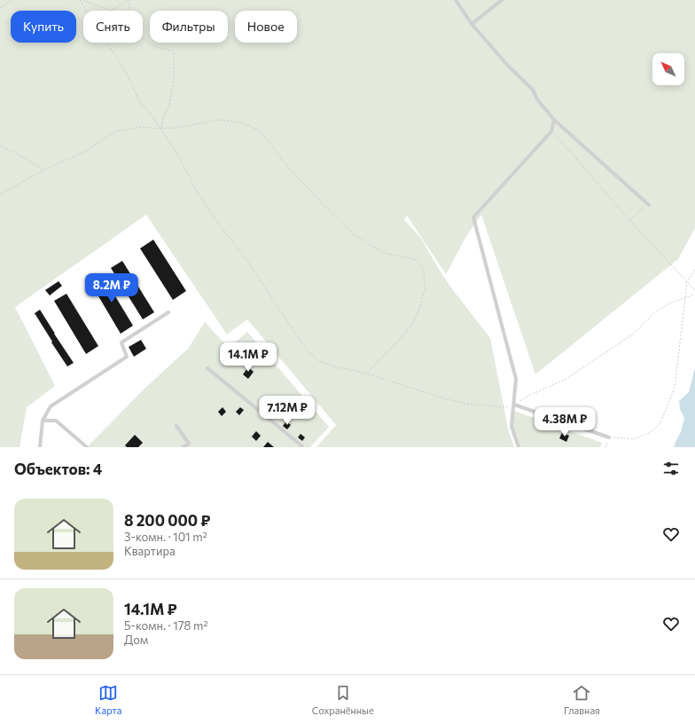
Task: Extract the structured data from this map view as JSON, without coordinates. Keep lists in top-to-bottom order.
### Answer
{
  "north": "top left",
  "page": {
    "chip": [
      "Купить",
      "Снять",
      "Фильтры",
      "Новое"
    ],
    "price": [
      "8.2M ₽",
      "14.1M ₽",
      "7.12M ₽",
      "4.38M ₽"
    ],
    "heading": "Объектов: 4",
    "list": [
      {
        "name": "8 200 000 ₽",
        "note": "3-комн. · 101 m² · Квартира"
      },
      {
        "name": "14.1M ₽",
        "note": "5-комн. · 178 m² · Дом"
      }
    ],
    "tabs": ["Карта", "Сохранённые", "Главная"]
  }
}
